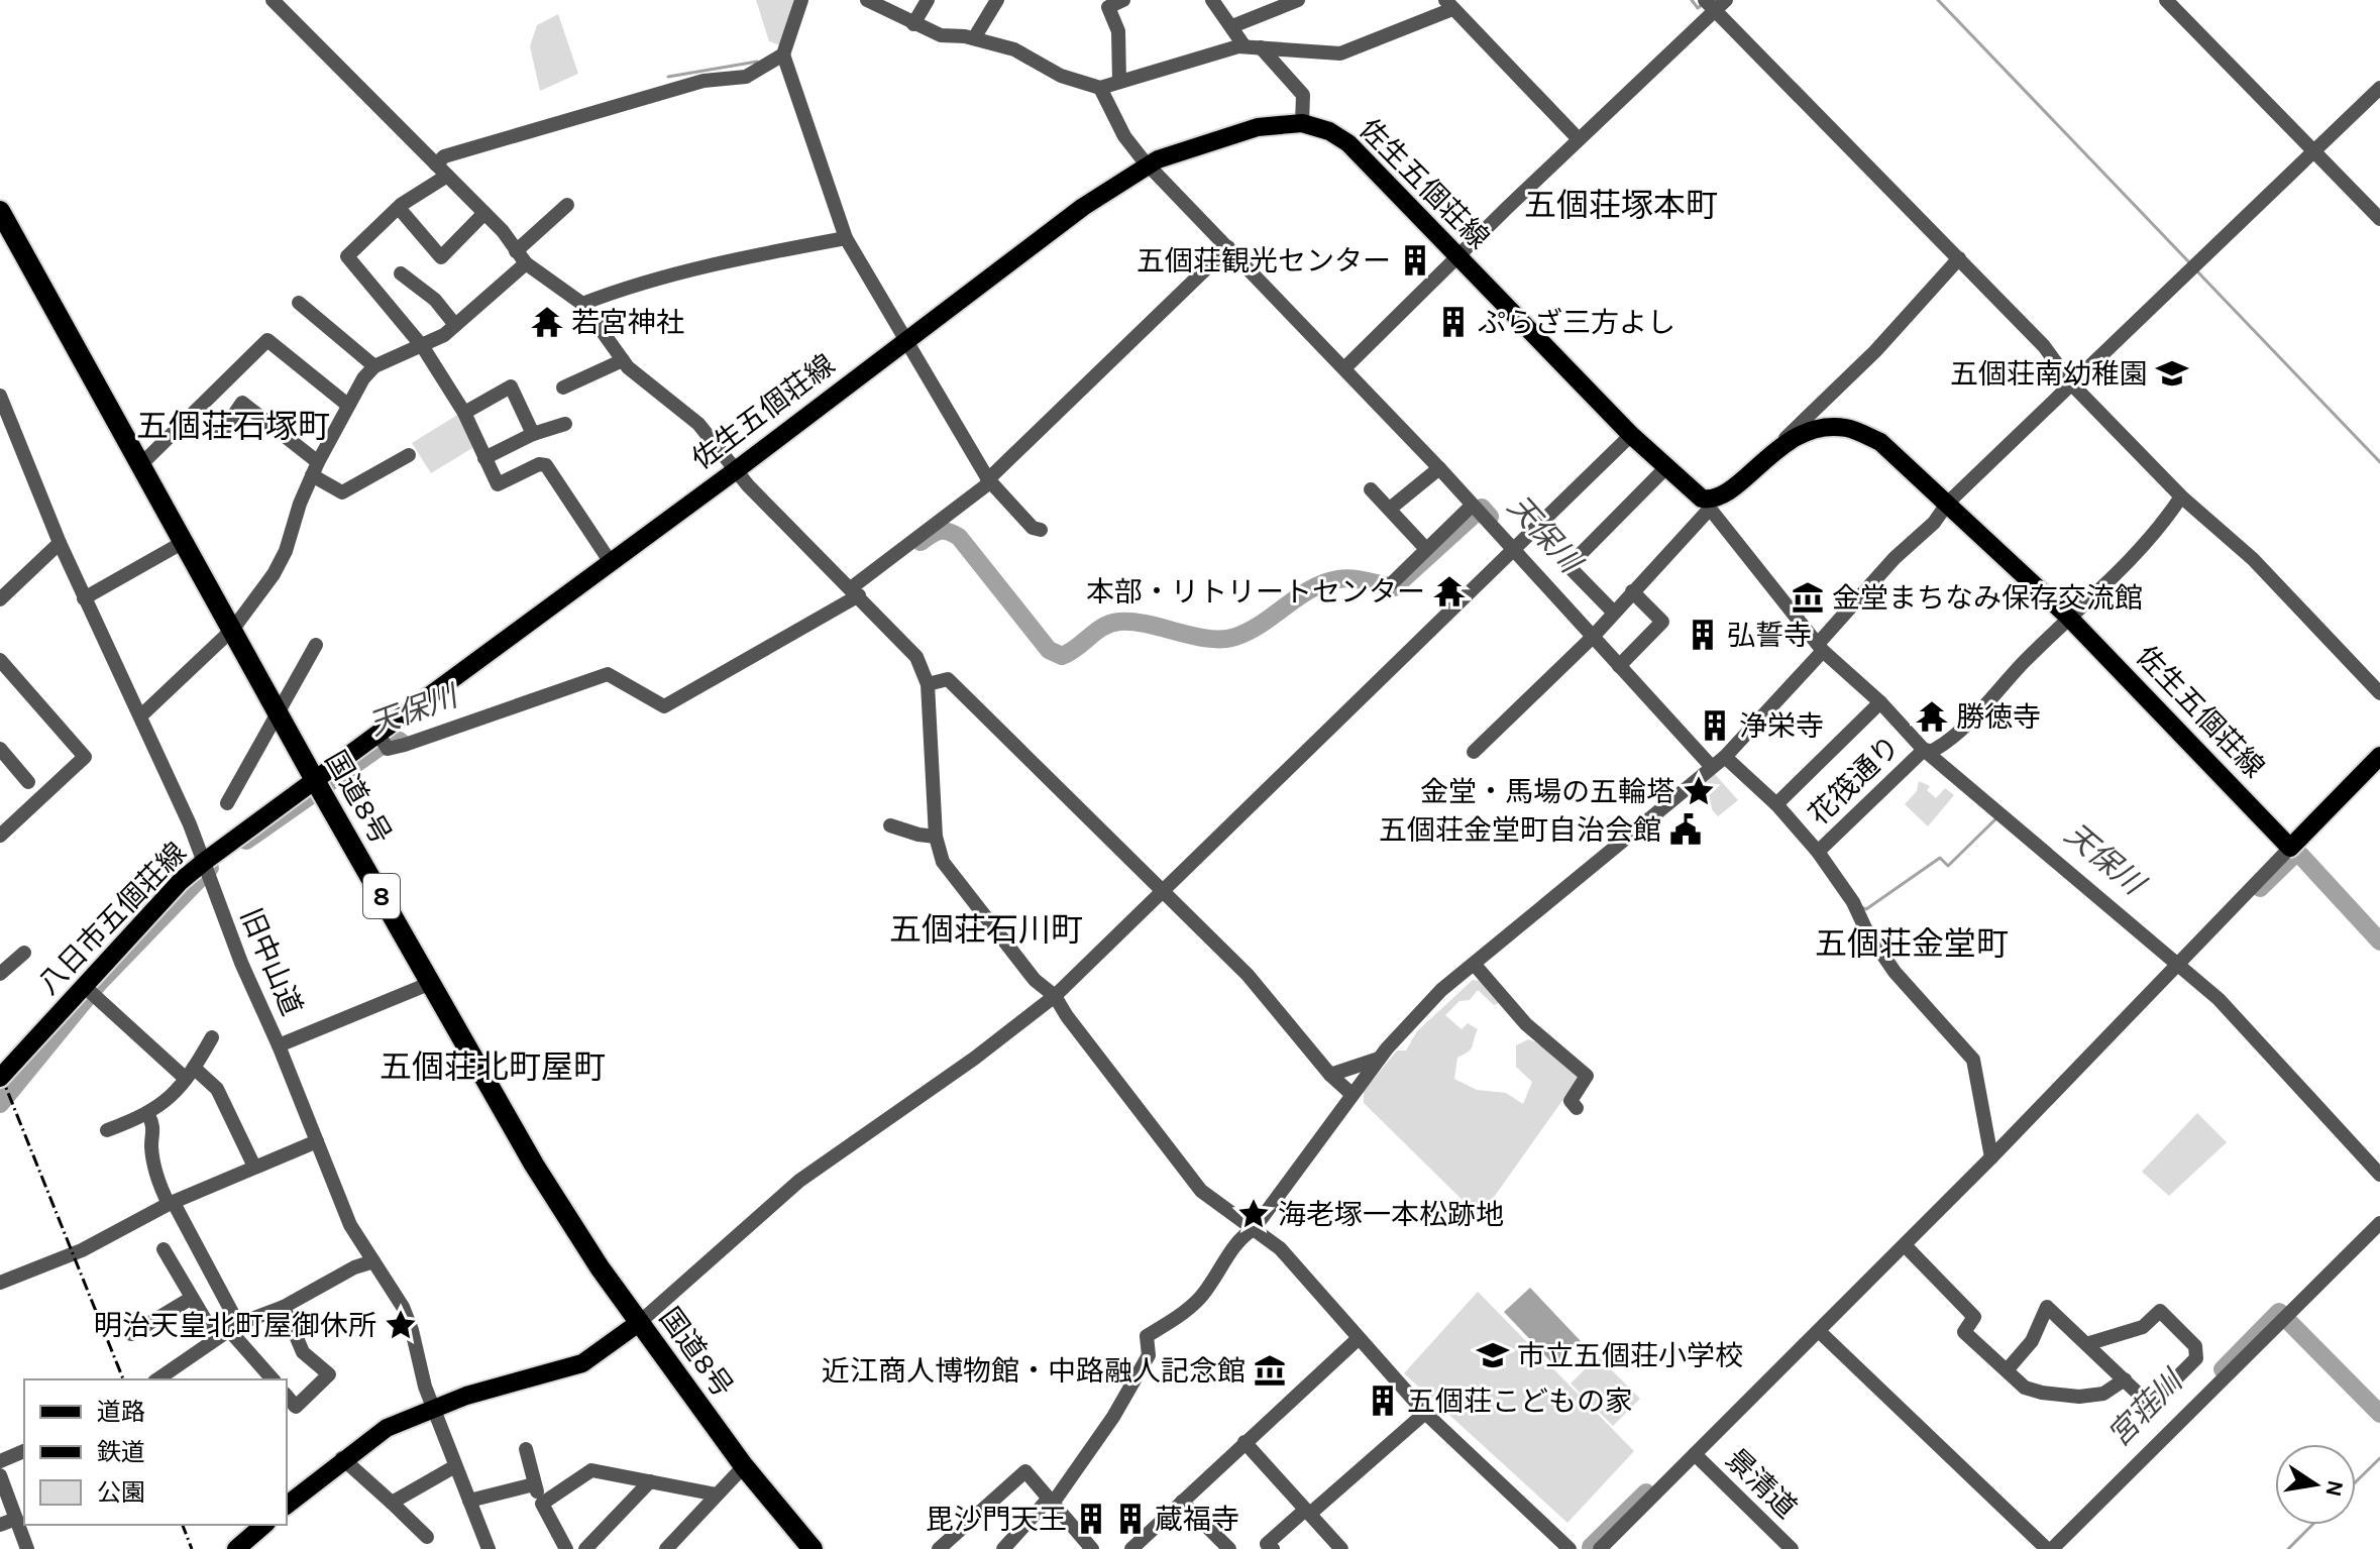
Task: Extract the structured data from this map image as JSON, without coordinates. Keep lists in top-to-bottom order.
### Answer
{
  "streets": {
    "highway": ["国道8号", "8"],
    "main road": ["佐生五個荘線", "八日市五個荘線"],
    "street": ["花筏通り", "旧中山道", "景清道"]
  },
  "crossings": [
    ["佐生五個荘線", "花筏通り"],
    ["佐生五個荘線", "国道8号"],
    ["佐生五個荘線", "八日市五個荘線"],
    ["国道8号", "八日市五個荘線"],
    ["八日市五個荘線", "旧中山道"]
  ],
  "districts": [
    "五個荘塚本町",
    "五個荘石塚町",
    "五個荘石川町",
    "五個荘金堂町",
    "五個荘北町屋町"
  ],
  "water": ["天保川", "宮荘川"],
  "places": {
    "building": [
      "五個荘観光センター",
      "ぷらざ三方よし",
      "弘誓寺",
      "浄栄寺",
      "五個荘こどもの家",
      "毘沙門天王",
      "蔵福寺"
    ],
    "temple": ["若宮神社", "本部・リトリートセンター", "勝徳寺"],
    "school or university": ["五個荘南幼稚園", "市立五個荘小学校"],
    "museum": ["金堂まちなみ保存交流館", "近江商人博物館・中路融人記念館"],
    "place": ["金堂・馬場の五輪塔", "海老塚一本松跡地", "明治天皇北町屋御休所"],
    "public building": ["五個荘金堂町自治会館"]
  },
  "legend": ["道路", "鉄道", "公園"],
  "north": "right"
}
